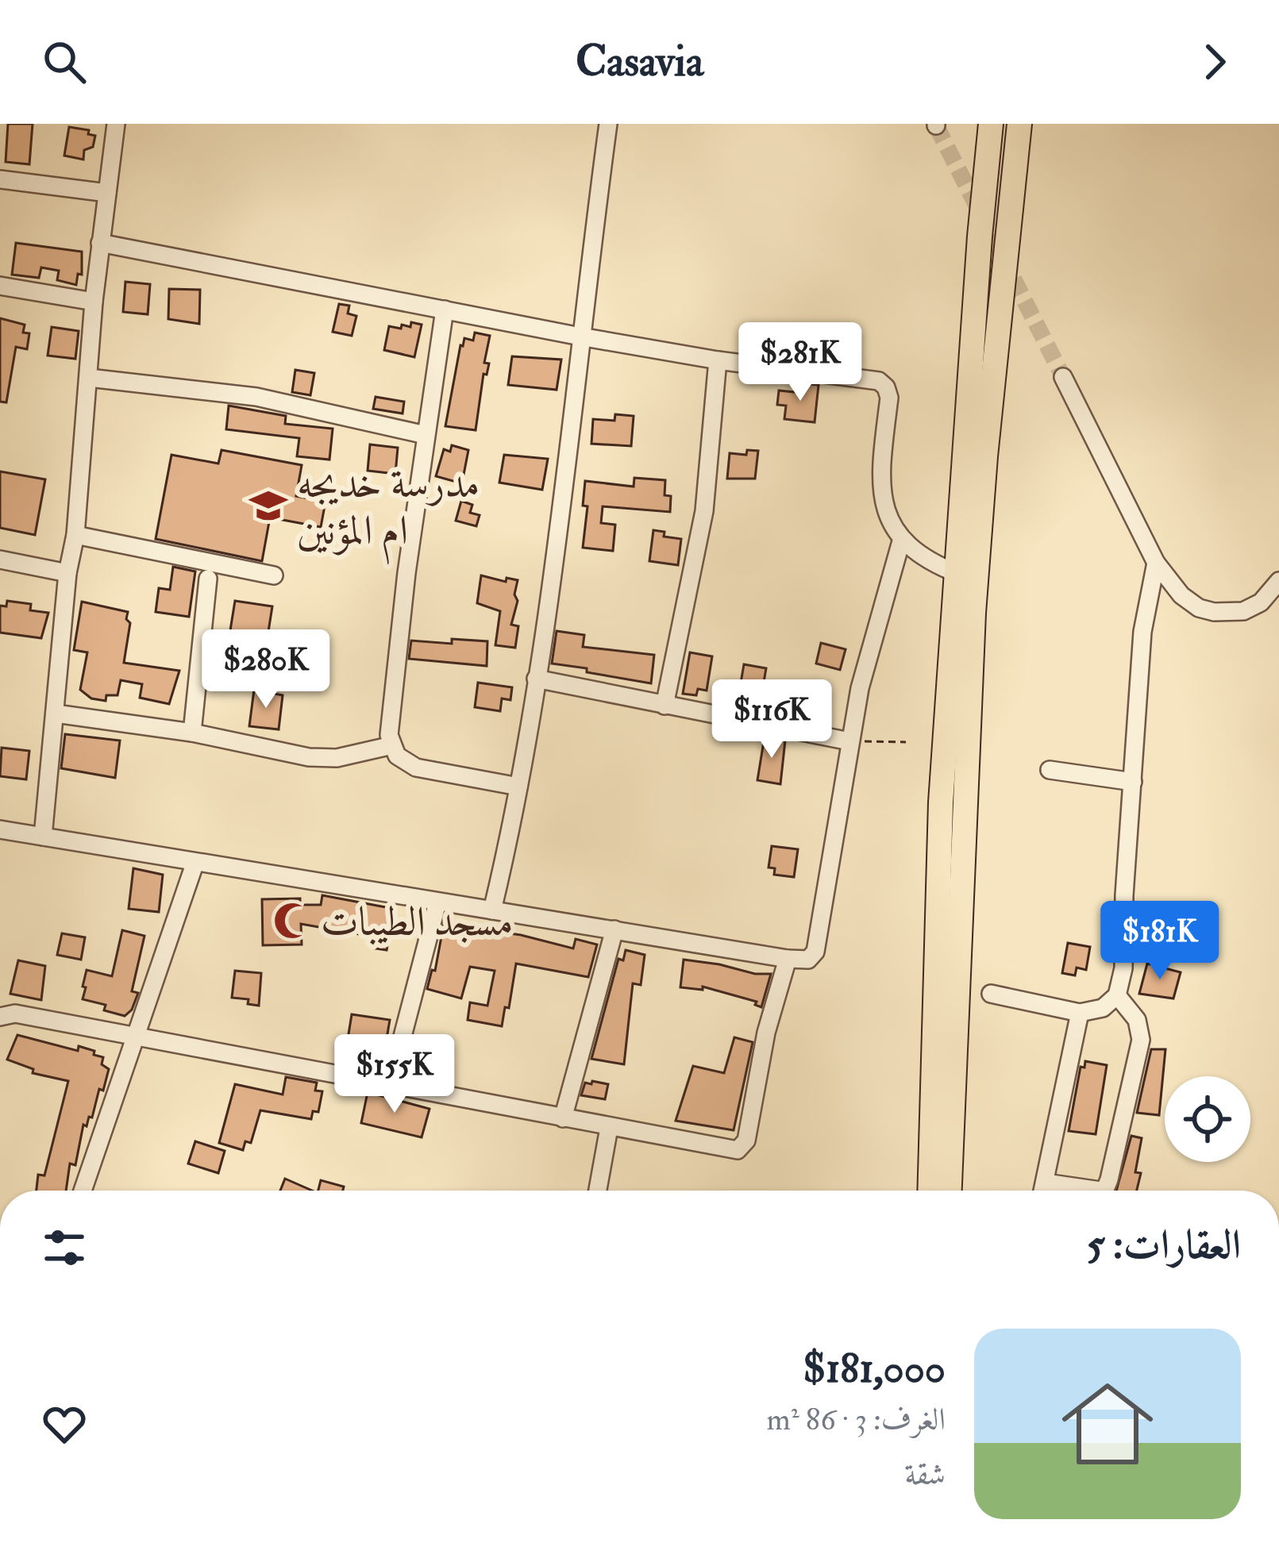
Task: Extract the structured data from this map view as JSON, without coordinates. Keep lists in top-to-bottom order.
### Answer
{
  "places": {
    "school or university": ["مدرسة خديجه ام المؤنين"],
    "mosque": ["مسجد الطيبات"]
  },
  "page": {
    "header": "Casavia",
    "price": [
      "$281K",
      "$280K",
      "$116K",
      "$181K",
      "$155K"
    ],
    "heading": "العقارات: 5",
    "list": [
      {
        "name": "$181,000",
        "note": "الغرف: 3 · 86 m² · شقة"
      }
    ]
  }
}
